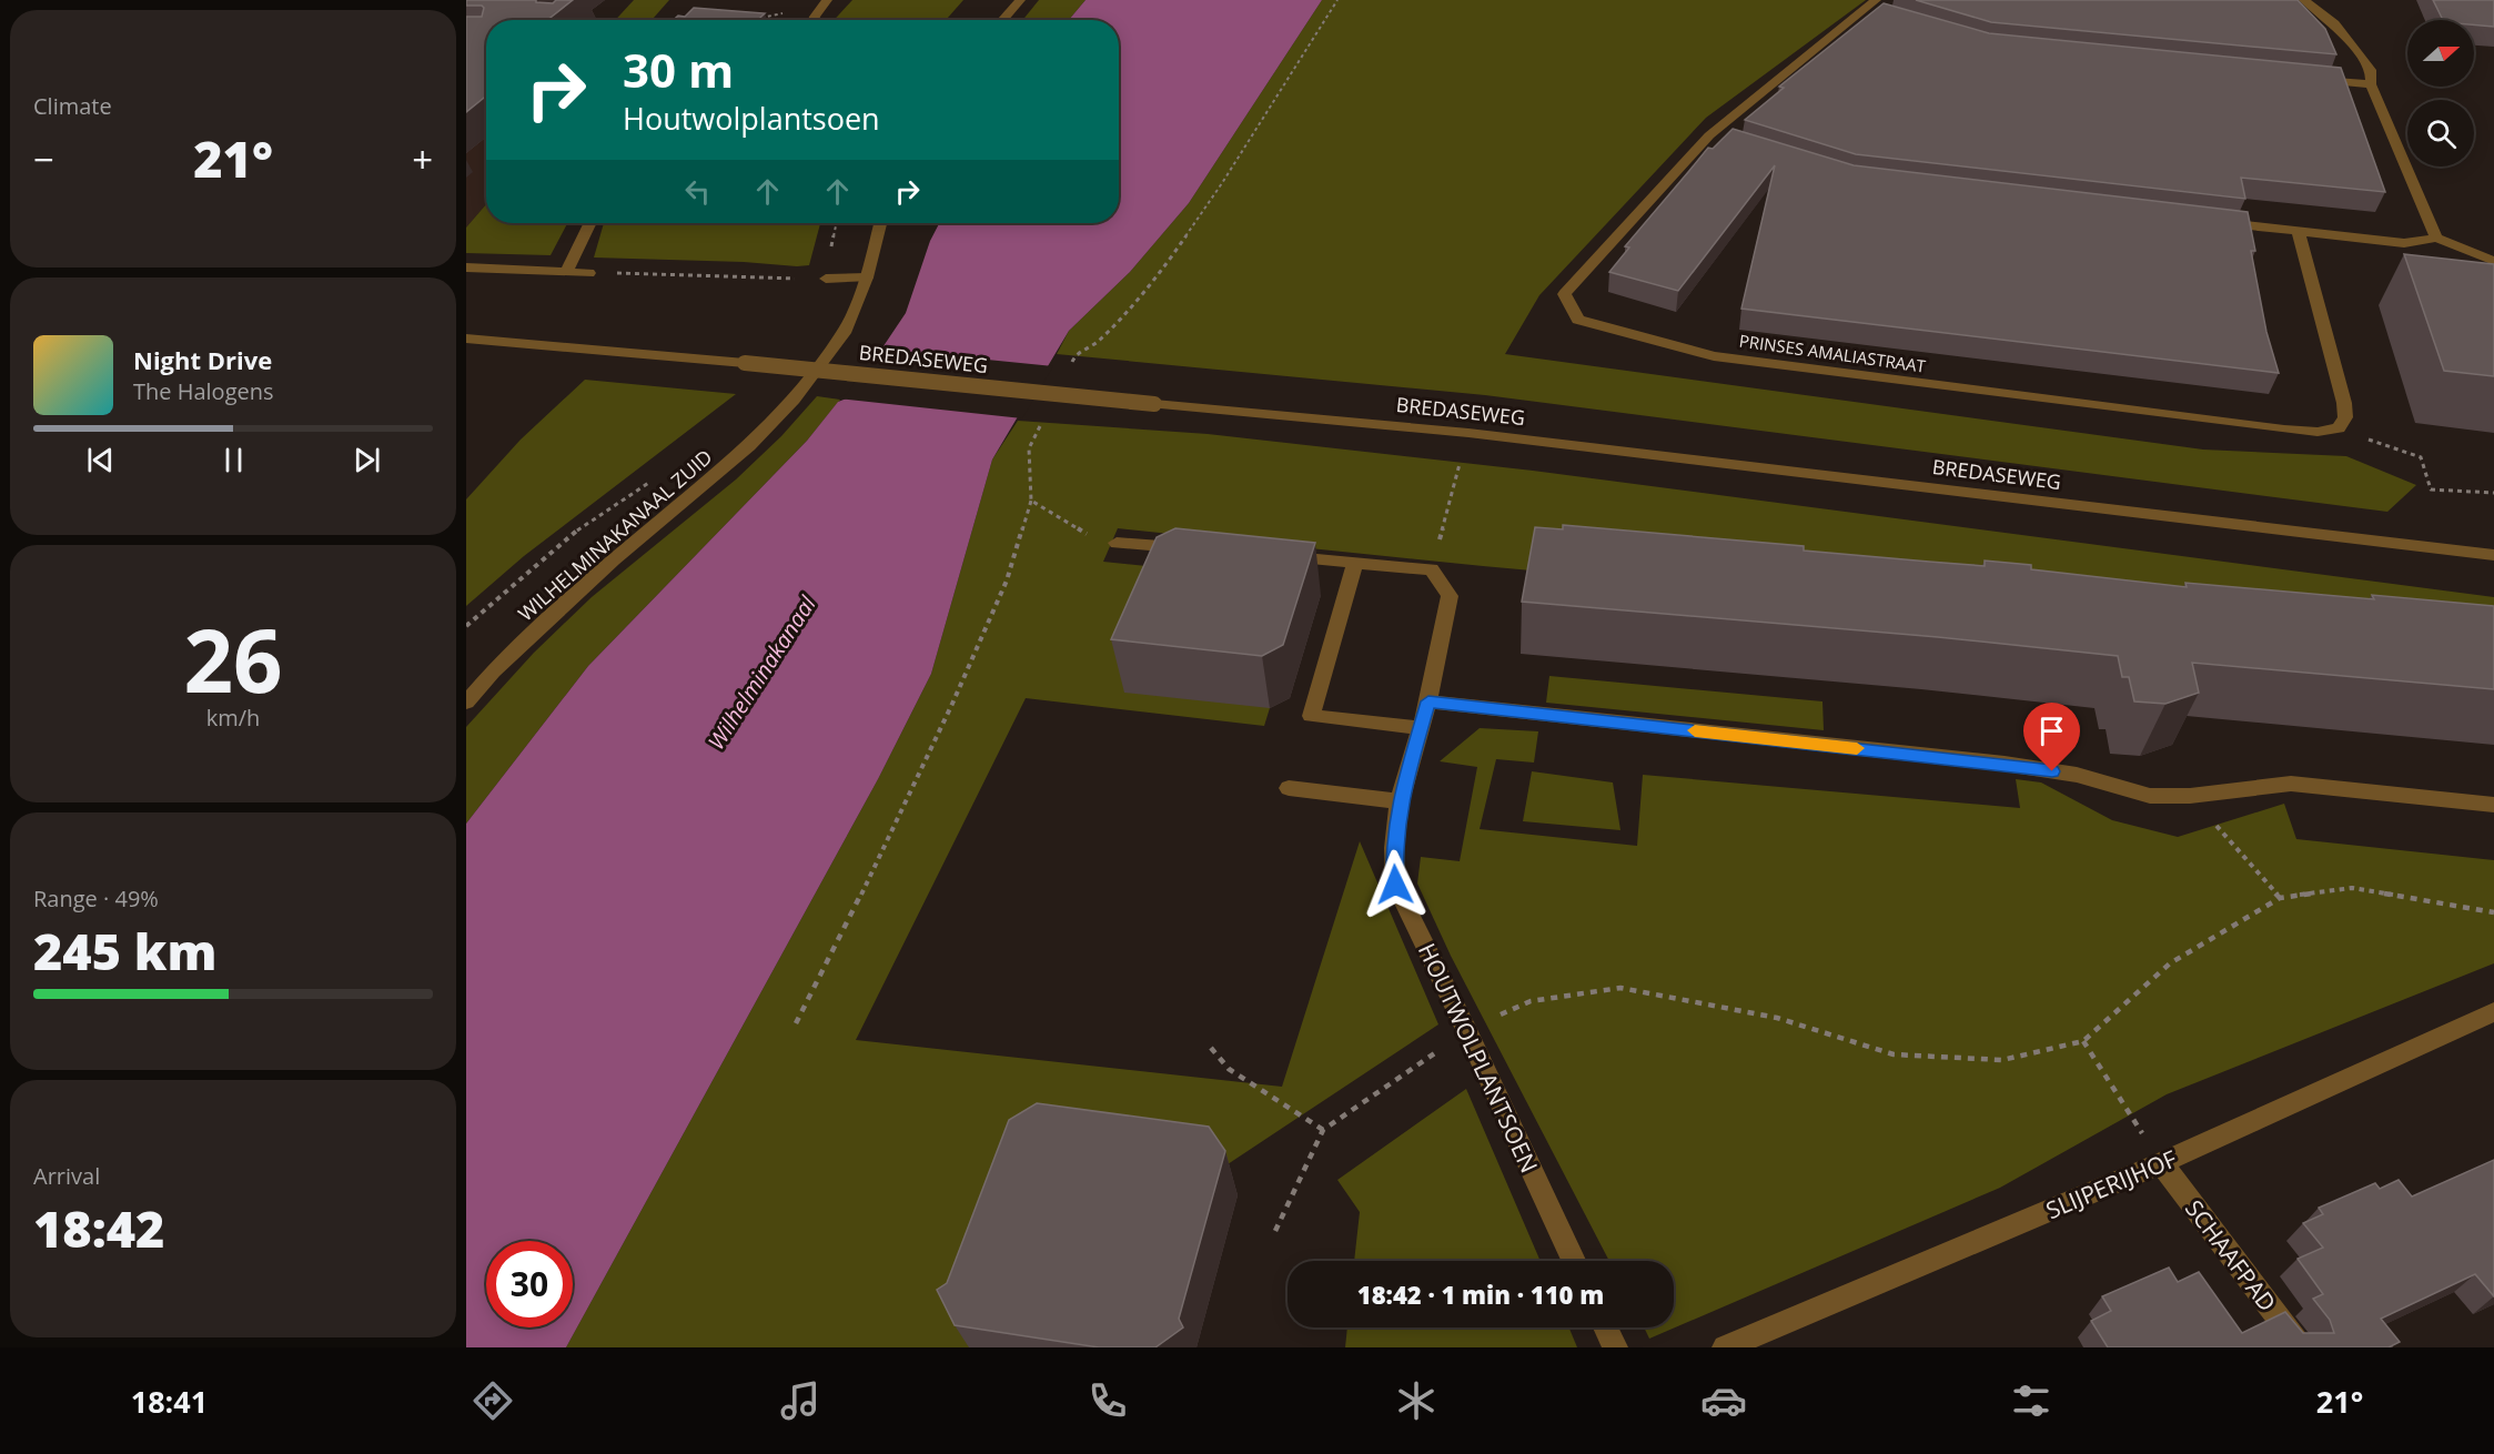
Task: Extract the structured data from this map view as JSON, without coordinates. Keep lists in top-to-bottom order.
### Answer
{
  "streets": {
    "street": [
      "PRINSES AMALIASTRAAT",
      "BREDASEWEG",
      "WILHELMINAKANAAL ZUID",
      "HOUTWOLPLANTSOEN",
      "SLIJPERIJHOF",
      "SCHAAFPAD"
    ]
  },
  "crossings": [
    ["SLIJPERIJHOF", "SCHAAFPAD"]
  ],
  "water": ["Wilhelminakanaal"],
  "north": "right",
  "page": {
    "tile": [
      "Climate",
      ["26", "km/h"],
      ["Range · 49%", "245 km"],
      ["Arrival", "18:42"]
    ],
    "turn": ["30 m", "Houtwolplantsoen"],
    "heat": ["−", "21°", "+"],
    "song": ["Night Drive", "The Halogens"],
    "limit": "30",
    "trip": "18:42 · 1 min · 110 m",
    "tabs": ["18:41", "21°"]
  }
}
